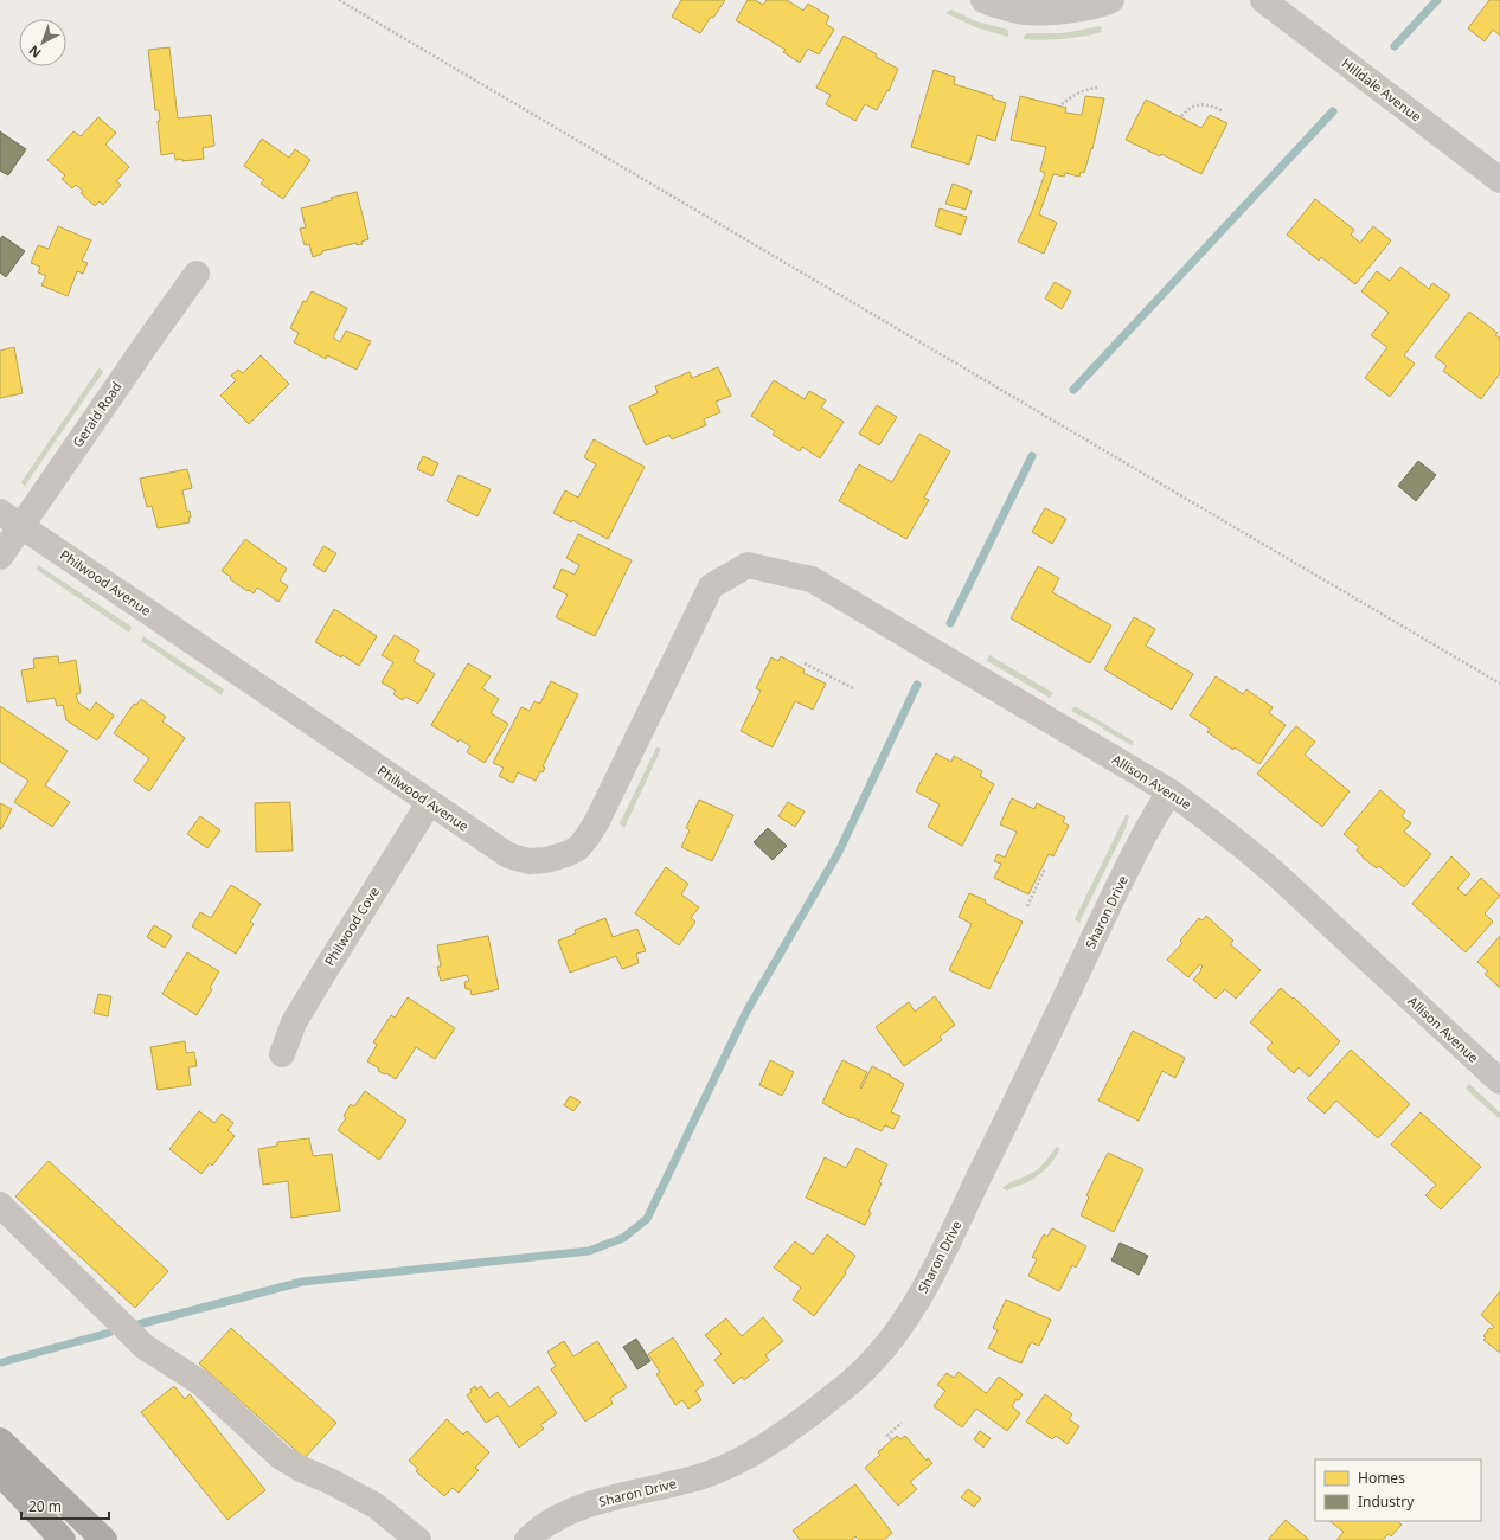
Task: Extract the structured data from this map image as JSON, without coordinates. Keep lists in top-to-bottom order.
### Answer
{
  "streets": {
    "street": [
      "Hilldale Avenue",
      "Gerald Road",
      "Philwood Avenue",
      "Allison Avenue",
      "Sharon Drive",
      "Philwood Cove"
    ]
  },
  "crossings": [
    ["Gerald Road", "Philwood Avenue"],
    ["Philwood Avenue", "Allison Avenue"],
    ["Philwood Avenue", "Philwood Cove"],
    ["Allison Avenue", "Sharon Drive"]
  ],
  "legend": ["Homes", "Industry"],
  "scale_bar": "20 m",
  "north": "bottom left"
}
